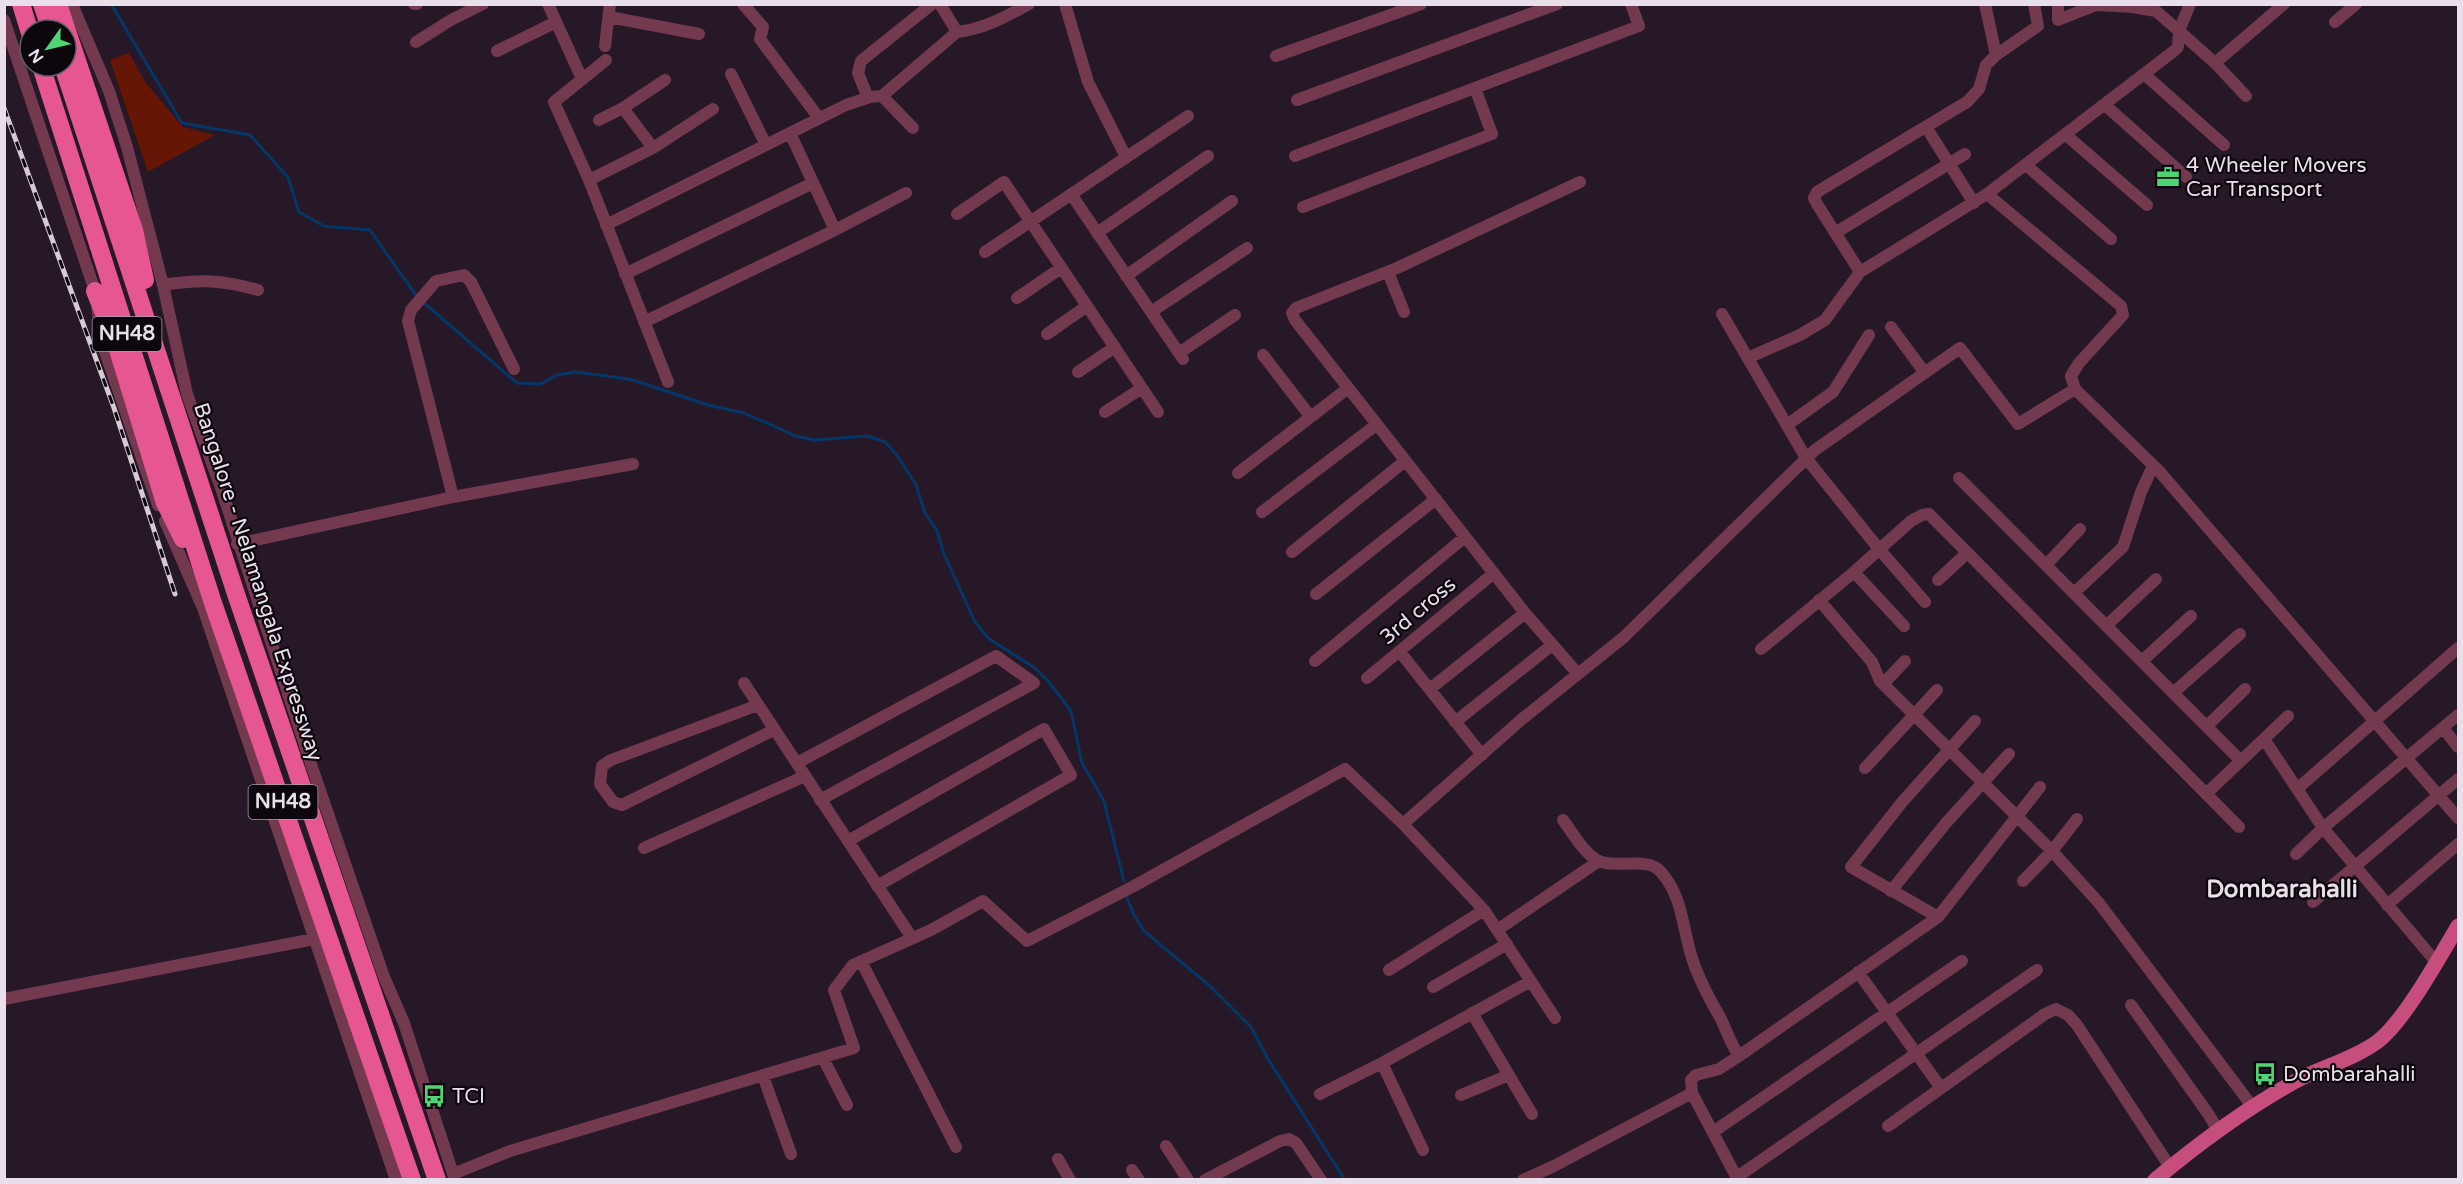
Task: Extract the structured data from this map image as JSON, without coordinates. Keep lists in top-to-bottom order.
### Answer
{
  "streets": {
    "highway": ["NH48", "Bangalore - Nelamangala Expressway"],
    "street": ["3rd cross"]
  },
  "districts": ["Dombarahalli"],
  "places": {
    "office": ["4 Wheeler Movers Car Transport"],
    "bus stop": ["Dombarahalli", "TCI"]
  },
  "north": "bottom left"
}
